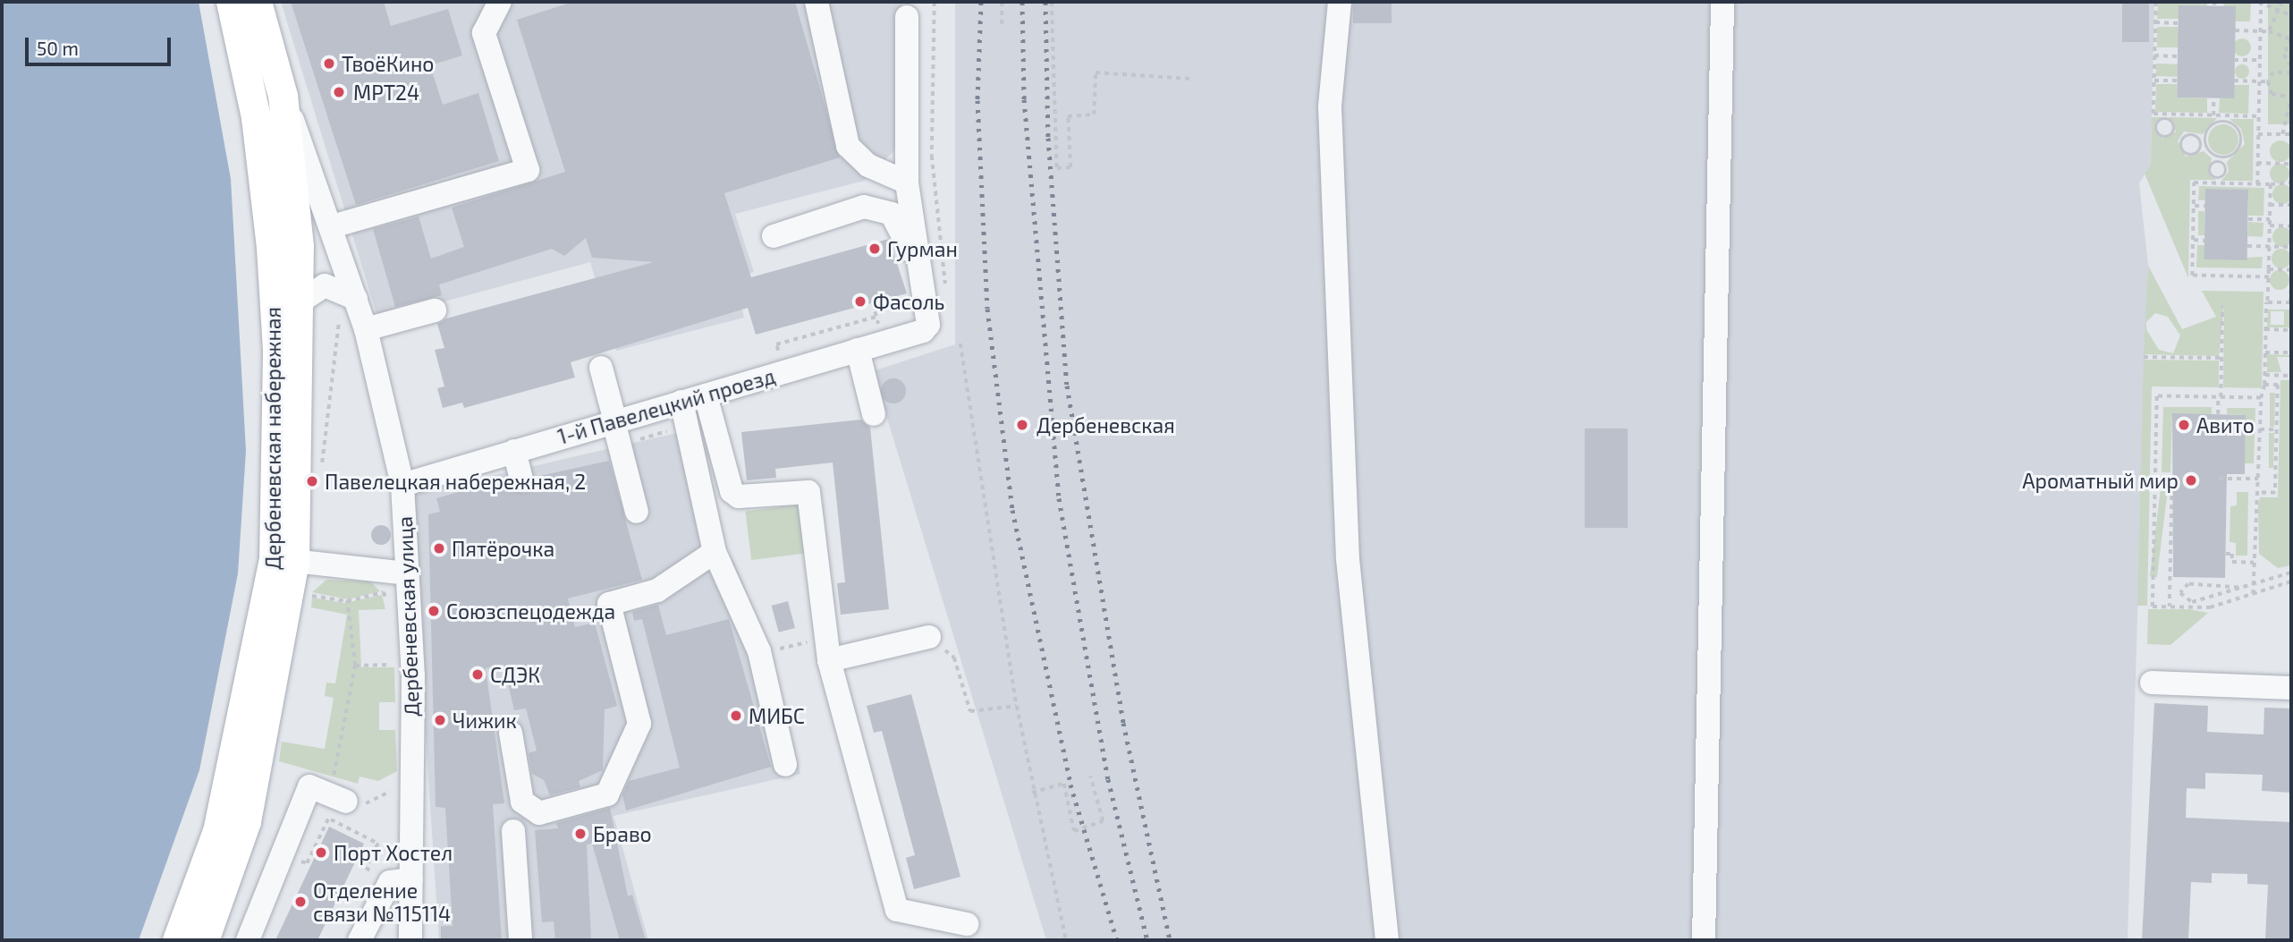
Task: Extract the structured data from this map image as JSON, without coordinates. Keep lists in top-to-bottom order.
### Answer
{
  "streets": {
    "main road": ["Дербеневская набережная"],
    "street": ["1-й Павелецкий проезд", "Дербеневская улица"]
  },
  "crossings": [
    ["1-й Павелецкий проезд", "Дербеневская улица"],
    ["Дербеневская набережная", "Дербеневская улица"]
  ],
  "places": [
    "ТвоёКино",
    "МРТ24",
    "Гурман",
    "Фасоль",
    "Дербеневская",
    "Авито",
    "Ароматный мир",
    "Павелецкая набережная, 2",
    "Пятёрочка",
    "Союзспецодежда",
    "СДЭК",
    "МИБС",
    "Чижик",
    "Браво",
    "Порт Хостел",
    "Отделение связи №115114"
  ],
  "scale_bar": "50 m"
}
